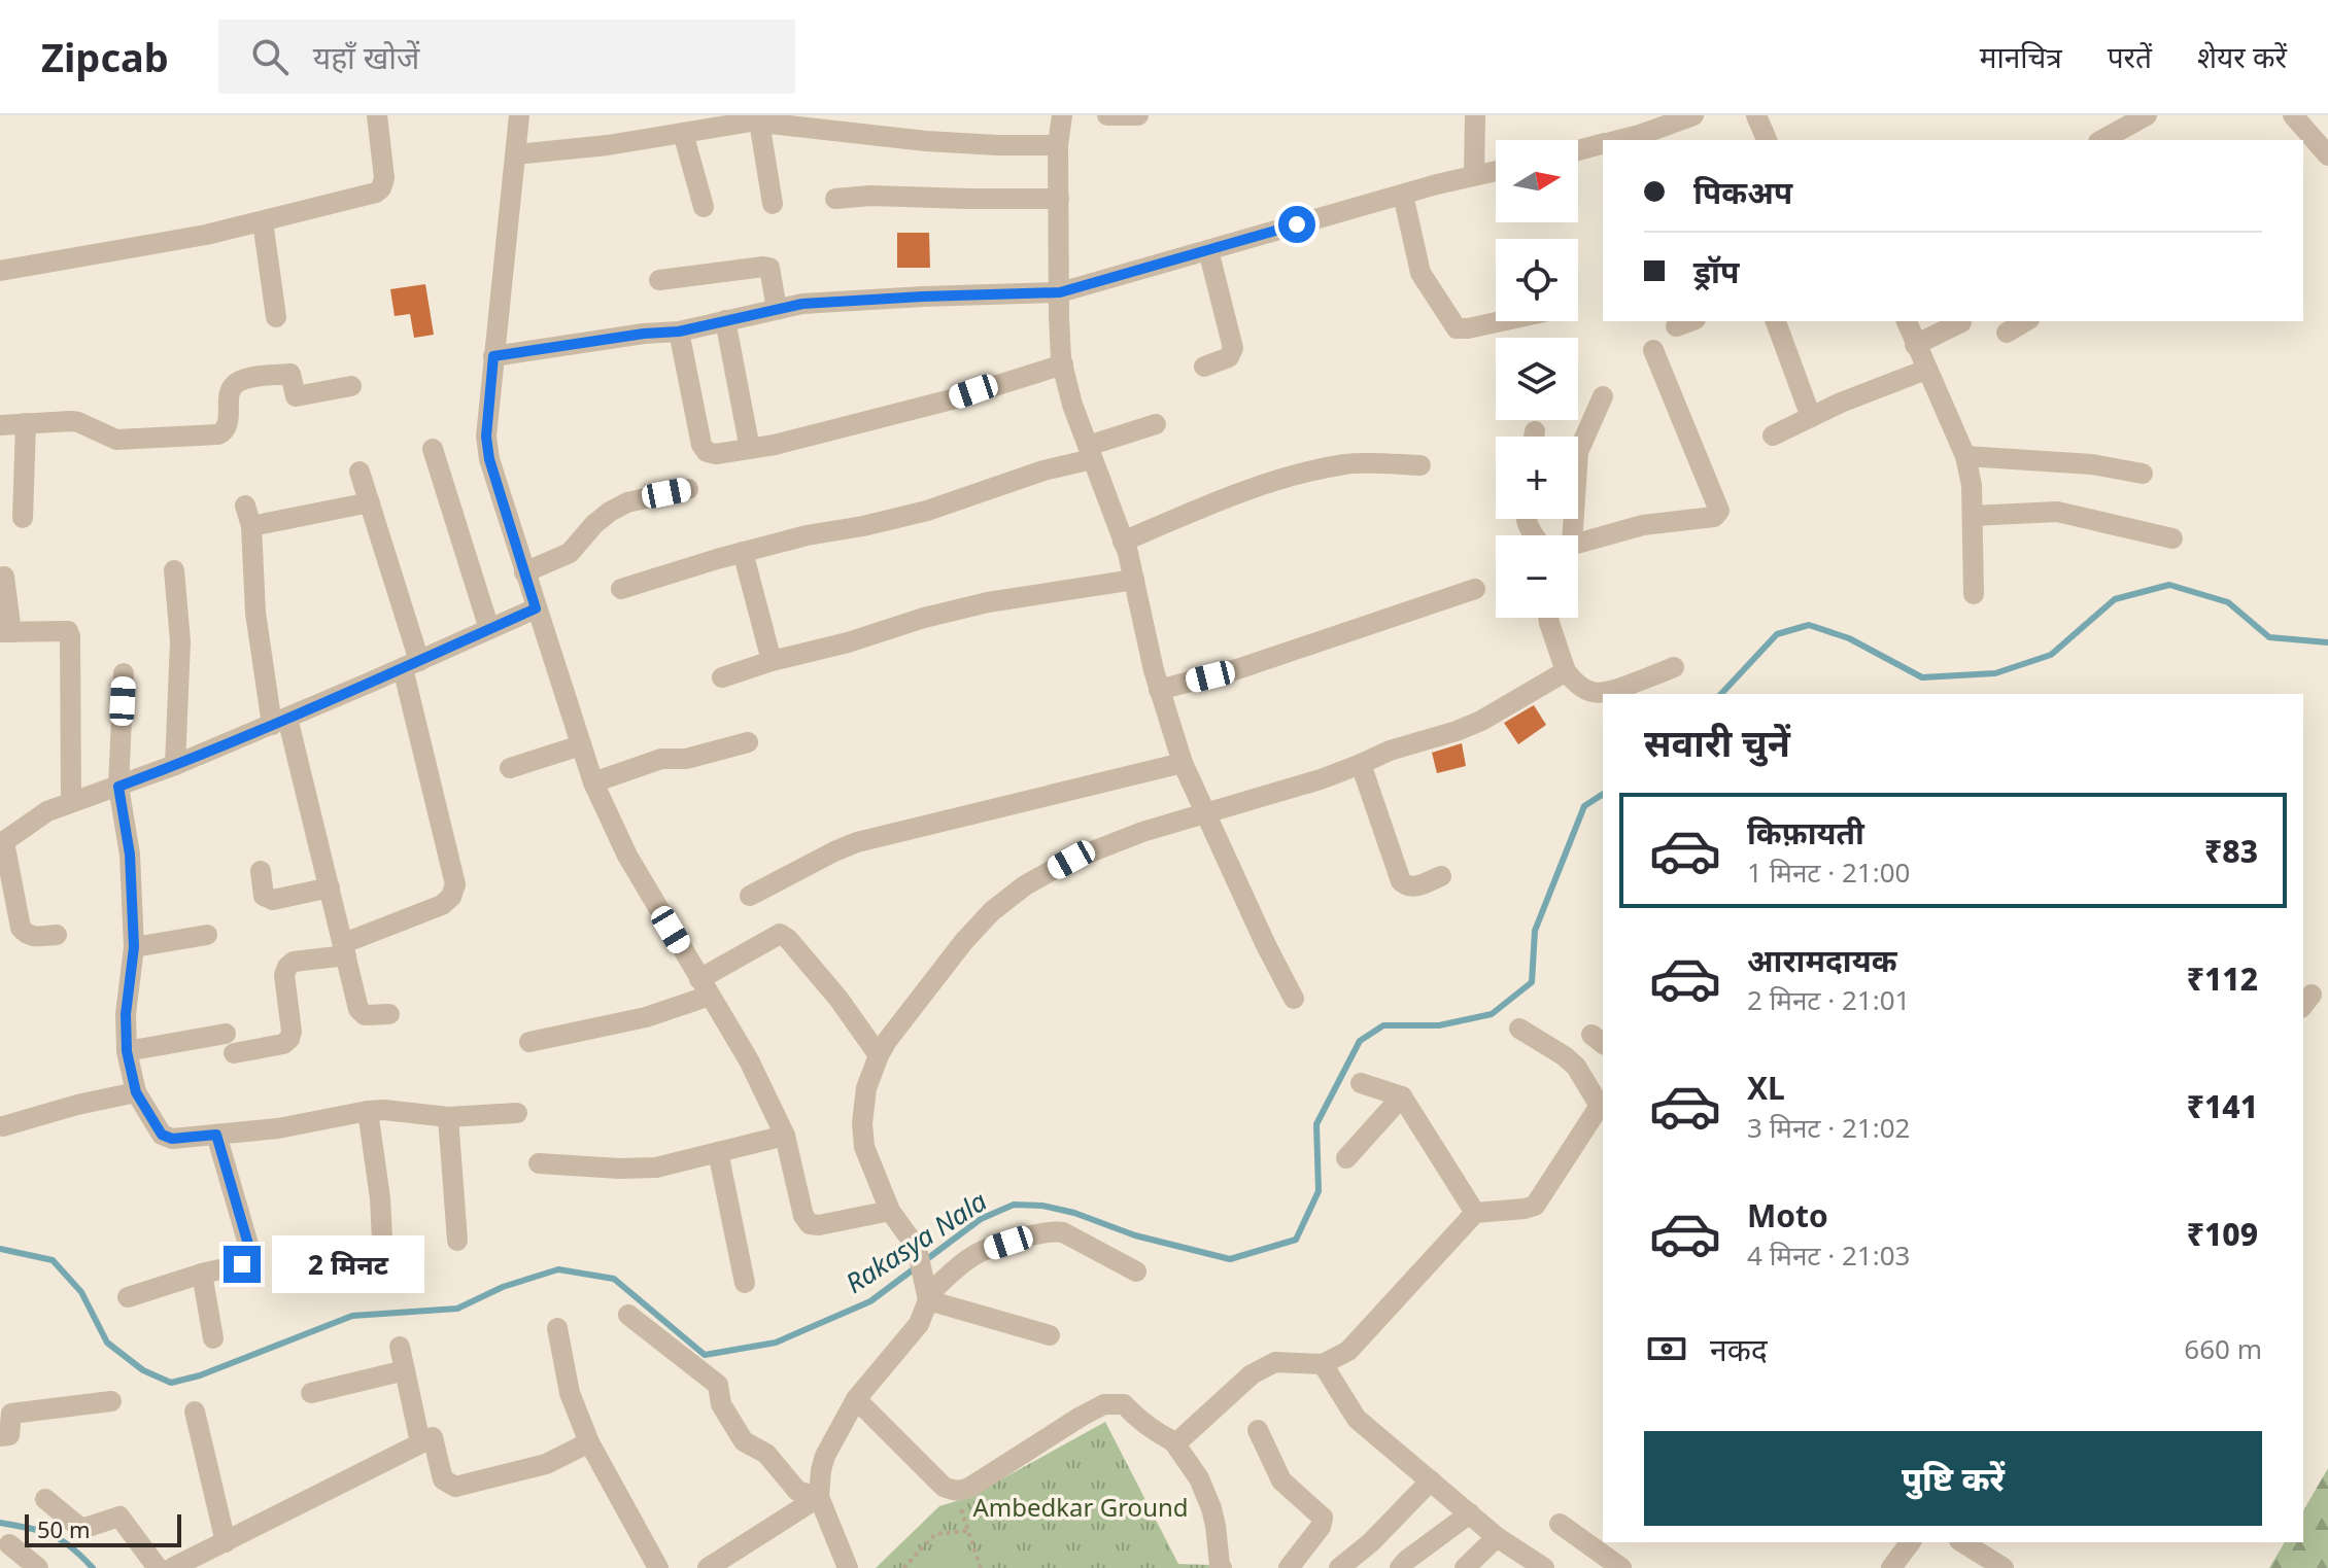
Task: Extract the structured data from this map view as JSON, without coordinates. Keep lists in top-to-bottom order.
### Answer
{
  "water": ["Rakasya Nala"],
  "parks": ["Ambedkar Ground"],
  "scale_bar": "50 m",
  "north": "right",
  "page": {
    "header": "Zipcab",
    "search": "यहाँ खोजें",
    "nav": ["मानचित्र", "परतें", "शेयर करें"],
    "map_buttons": ["+", "−"],
    "banner": ["पिकअप", "ड्रॉप"],
    "heading": "सवारी चुनें",
    "list": [
      {
        "name": "किफ़ायती",
        "note": "1 मिनट · 21:00",
        "value": "₹83"
      },
      {
        "name": "आरामदायक",
        "note": "2 मिनट · 21:01",
        "value": "₹112"
      },
      {
        "name": "XL",
        "note": "3 मिनट · 21:02",
        "value": "₹141"
      },
      {
        "name": "Moto",
        "note": "4 मिनट · 21:03",
        "value": "₹109"
      }
    ],
    "bubble": "2 मिनट",
    "pay": ["नकद", "660 m"],
    "buttons": "पुष्टि करें",
    "scale": "50 m"
  }
}
